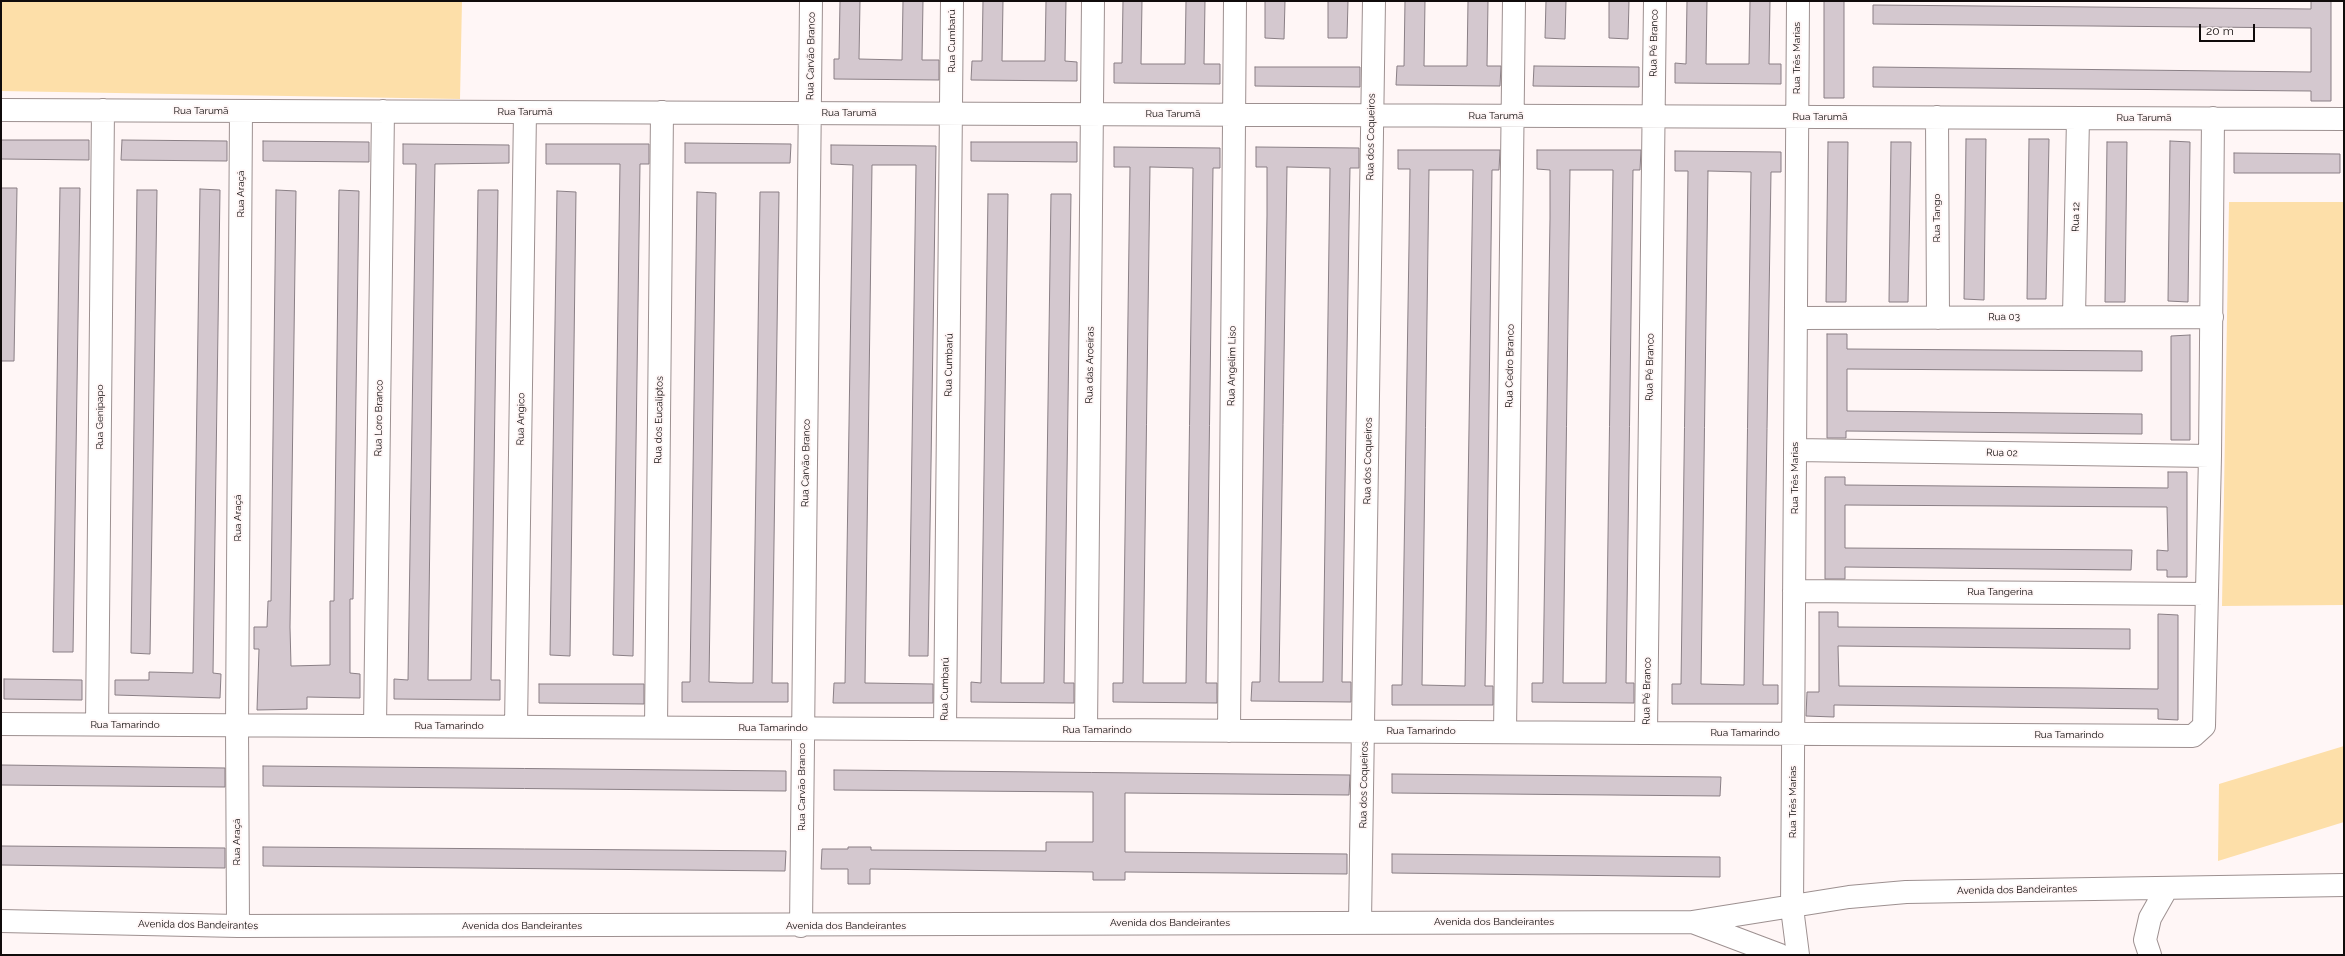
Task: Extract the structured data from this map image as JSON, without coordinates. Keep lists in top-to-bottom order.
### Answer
{
  "streets": {
    "street": [
      "Rua Cumbarú",
      "Rua Pé Branco",
      "Rua Carvão Branco",
      "Rua Três Marias",
      "Rua Tarumã",
      "Rua dos Coqueiros",
      "Rua Araçá",
      "Rua 12",
      "Rua Tango",
      "Rua 03",
      "Rua das Aroeiras",
      "Rua Angelim Liso",
      "Rua Cedro Branco",
      "Rua Genipapo",
      "Rua Loro Branco",
      "Rua Angico",
      "Rua dos Eucaliptos",
      "Rua 02",
      "Rua Tangerina",
      "Rua Tamarindo",
      "Avenida dos Bandeirantes"
    ]
  },
  "crossings": [
    ["Rua Cumbarú", "Rua Tarumã"],
    ["Rua Cumbarú", "Rua Tamarindo"],
    ["Rua Pé Branco", "Rua Tarumã"],
    ["Rua Pé Branco", "Rua Tamarindo"],
    ["Rua Carvão Branco", "Rua Tarumã"],
    ["Rua Carvão Branco", "Rua Tamarindo"],
    ["Rua Carvão Branco", "Avenida dos Bandeirantes"],
    ["Rua Três Marias", "Rua Tarumã"],
    ["Rua Três Marias", "Rua 03"],
    ["Rua Três Marias", "Rua 02"],
    ["Rua Três Marias", "Rua Tangerina"],
    ["Rua Três Marias", "Rua Tamarindo"],
    ["Rua Três Marias", "Avenida dos Bandeirantes"],
    ["Rua Tarumã", "Rua dos Coqueiros"],
    ["Rua Tarumã", "Rua Araçá"],
    ["Rua Tarumã", "Rua 12"],
    ["Rua Tarumã", "Rua Tango"],
    ["Rua Tarumã", "Rua das Aroeiras"],
    ["Rua Tarumã", "Rua Angelim Liso"],
    ["Rua Tarumã", "Rua Cedro Branco"],
    ["Rua Tarumã", "Rua Genipapo"],
    ["Rua Tarumã", "Rua Loro Branco"],
    ["Rua Tarumã", "Rua Angico"],
    ["Rua Tarumã", "Rua dos Eucaliptos"],
    ["Rua dos Coqueiros", "Rua Tamarindo"],
    ["Rua dos Coqueiros", "Avenida dos Bandeirantes"],
    ["Rua Araçá", "Rua Tamarindo"],
    ["Rua Araçá", "Avenida dos Bandeirantes"],
    ["Rua 12", "Rua 03"],
    ["Rua Tango", "Rua 03"],
    ["Rua das Aroeiras", "Rua Tamarindo"],
    ["Rua Angelim Liso", "Rua Tamarindo"],
    ["Rua Cedro Branco", "Rua Tamarindo"],
    ["Rua Genipapo", "Rua Tamarindo"],
    ["Rua Loro Branco", "Rua Tamarindo"],
    ["Rua Angico", "Rua Tamarindo"],
    ["Rua dos Eucaliptos", "Rua Tamarindo"],
    ["Rua Tangerina", "Rua Tamarindo"]
  ],
  "scale_bar": "20 m"
}
